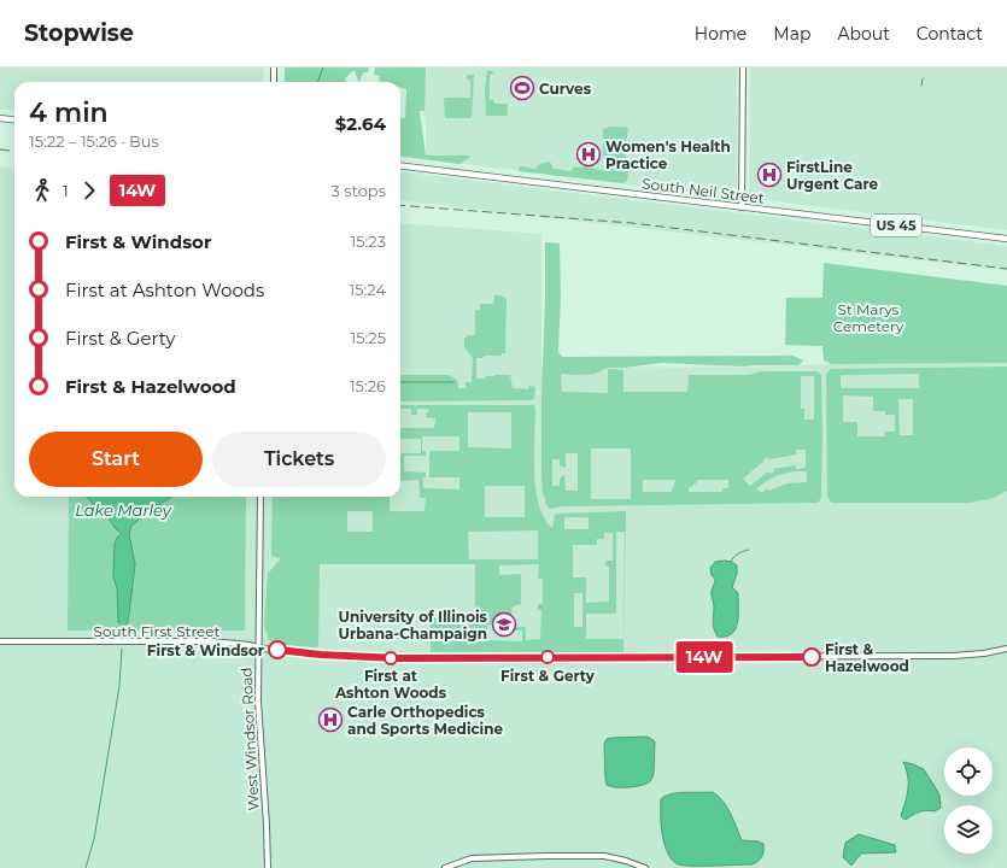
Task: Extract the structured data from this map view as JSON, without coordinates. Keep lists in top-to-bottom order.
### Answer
{
  "streets": {
    "main road": ["South Neil Street", "US 45"],
    "street": ["South First Street", "West Windsor Road"]
  },
  "crossings": [
    ["South First Street", "West Windsor Road"]
  ],
  "water": ["Lake Marley"],
  "parks": ["St Marys Cemetery"],
  "places": {
    "sports": ["Curves"],
    "hospital": ["Women's Health Practice", "FirstLine Urgent Care", "Carle Orthopedics and Sports Medicine"],
    "school or university": ["University of Illinois Urbana-Champaign"],
    "other": [
      "First & Windsor",
      "First & Gerty",
      "First & Hazelwood",
      "First at Ashton Woods"
    ]
  },
  "lines": ["bus line 14W"],
  "page": {
    "header": "Stopwise",
    "nav": [
      "Home",
      "Map",
      "About",
      "Contact"
    ],
    "on_map": "14W",
    "heading": ["4 min", "15:22 – 15:26 · Bus", "$2.64"],
    "legs": ["1", "14W", "3 stops"],
    "list": [
      {
        "name": "First & Windsor",
        "value": "15:23"
      },
      {
        "name": "First at Ashton Woods",
        "value": "15:24"
      },
      {
        "name": "First & Gerty",
        "value": "15:25"
      },
      {
        "name": "First & Hazelwood",
        "value": "15:26"
      }
    ],
    "buttons": ["Start", "Tickets"]
  }
}
